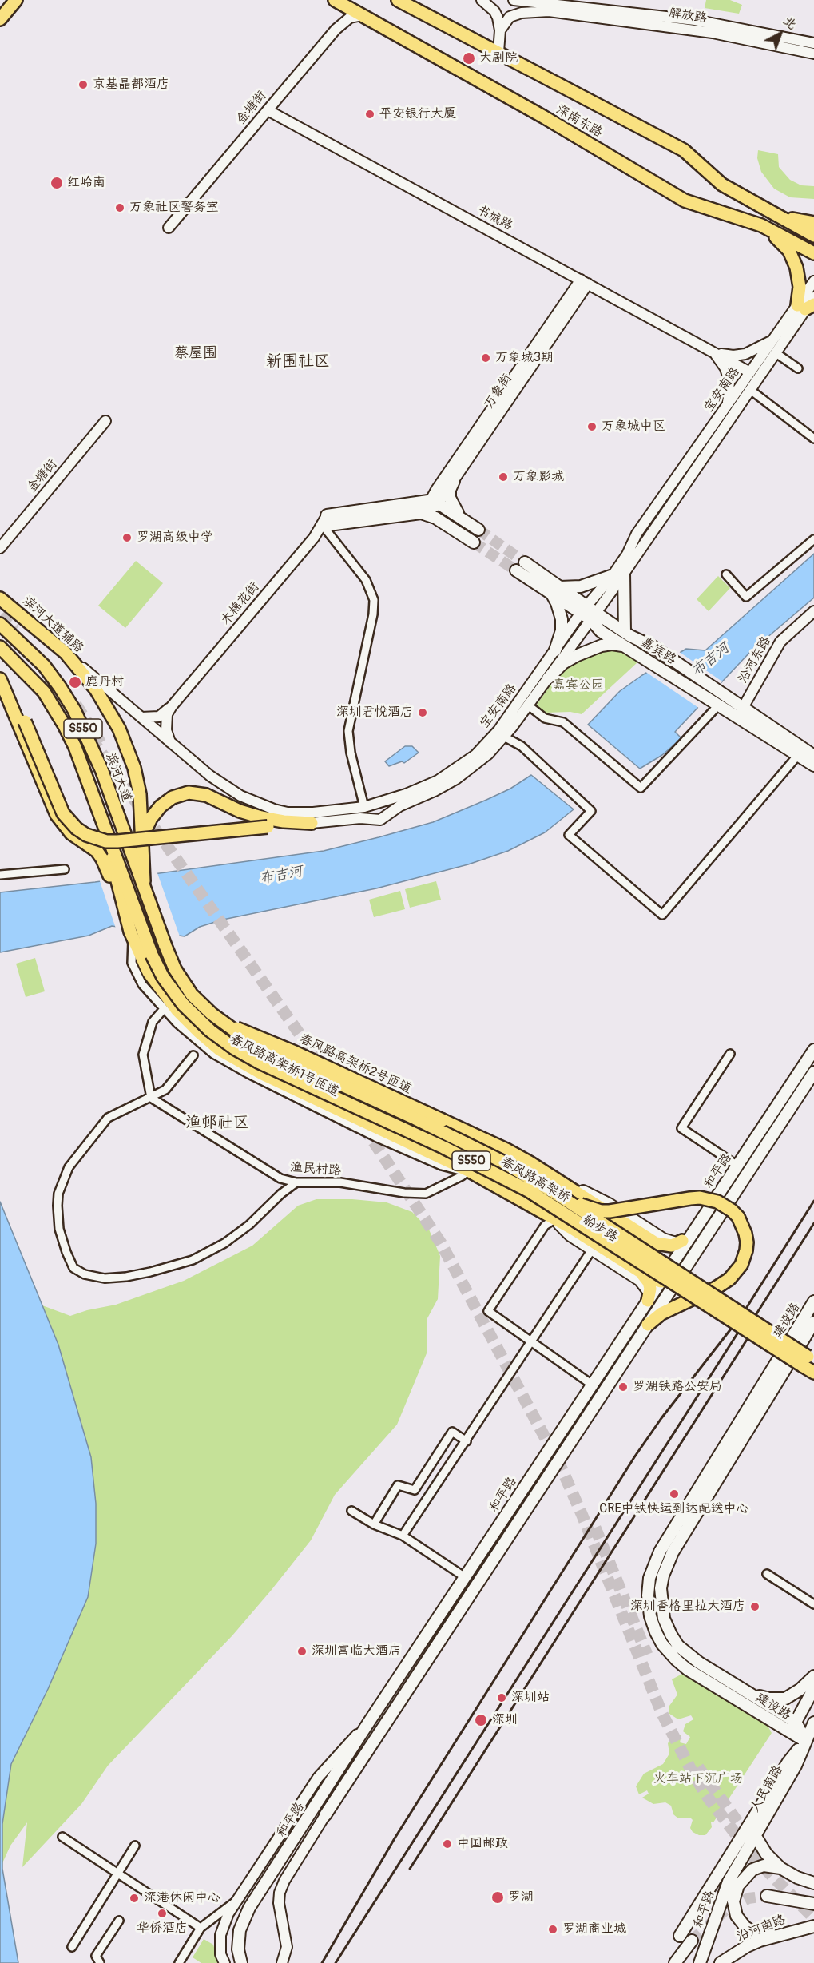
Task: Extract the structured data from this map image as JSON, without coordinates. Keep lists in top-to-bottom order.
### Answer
{
  "streets": {
    "main road": [
      "深南东路",
      "滨河大道辅路",
      "嘉宾路",
      "S550",
      "滨河大道",
      "春风路高架桥2号匝道",
      "春风路高架桥1号匝道",
      "和平路",
      "春风路高架桥",
      "船步路",
      "建设路",
      "人民南路",
      "沿河南路"
    ],
    "street": [
      "解放路",
      "金塘街",
      "书城路",
      "宝安南路",
      "万象街",
      "木棉花街",
      "沿河东路",
      "渔民村路"
    ]
  },
  "crossings": [
    ["金塘街", "深南东路"],
    ["金塘街", "书城路"],
    ["书城路", "宝安南路"],
    ["书城路", "万象街"],
    ["宝安南路", "木棉花街"],
    ["宝安南路", "滨河大道辅路"],
    ["宝安南路", "嘉宾路"],
    ["滨河大道辅路", "滨河大道"],
    ["滨河大道辅路", "春风路高架桥"],
    ["嘉宾路", "沿河东路"],
    ["S550", "春风路高架桥1号匝道"],
    ["S550", "春风路高架桥"],
    ["滨河大道", "春风路高架桥"],
    ["春风路高架桥2号匝道", "渔民村路"],
    ["春风路高架桥2号匝道", "春风路高架桥"],
    ["春风路高架桥2号匝道", "船步路"],
    ["春风路高架桥1号匝道", "渔民村路"],
    ["春风路高架桥1号匝道", "春风路高架桥"],
    ["春风路高架桥1号匝道", "船步路"],
    ["渔民村路", "船步路"],
    ["和平路", "船步路"],
    ["和平路", "人民南路"],
    ["建设路", "人民南路"]
  ],
  "districts": ["蔡屋围", "新围社区", "渔邨社区"],
  "water": ["布吉河"],
  "parks": ["嘉宾公园", "火车站下沉广场"],
  "places": [
    "大剧院",
    "京基晶都酒店",
    "平安银行大厦",
    "红岭南",
    "万象社区警务室",
    "万象城3期",
    "万象城中区",
    "万象影城",
    "罗湖高级中学",
    "鹿丹村",
    "深圳君悦酒店",
    "罗湖铁路公安局",
    "CRE中铁快运到达配送中心",
    "深圳香格里拉大酒店",
    "深圳富临大酒店",
    "深圳站",
    "深圳",
    "中国邮政",
    "罗湖",
    "深港休闲中心",
    "华侨酒店",
    "罗湖商业城"
  ],
  "north": "top right"
}
